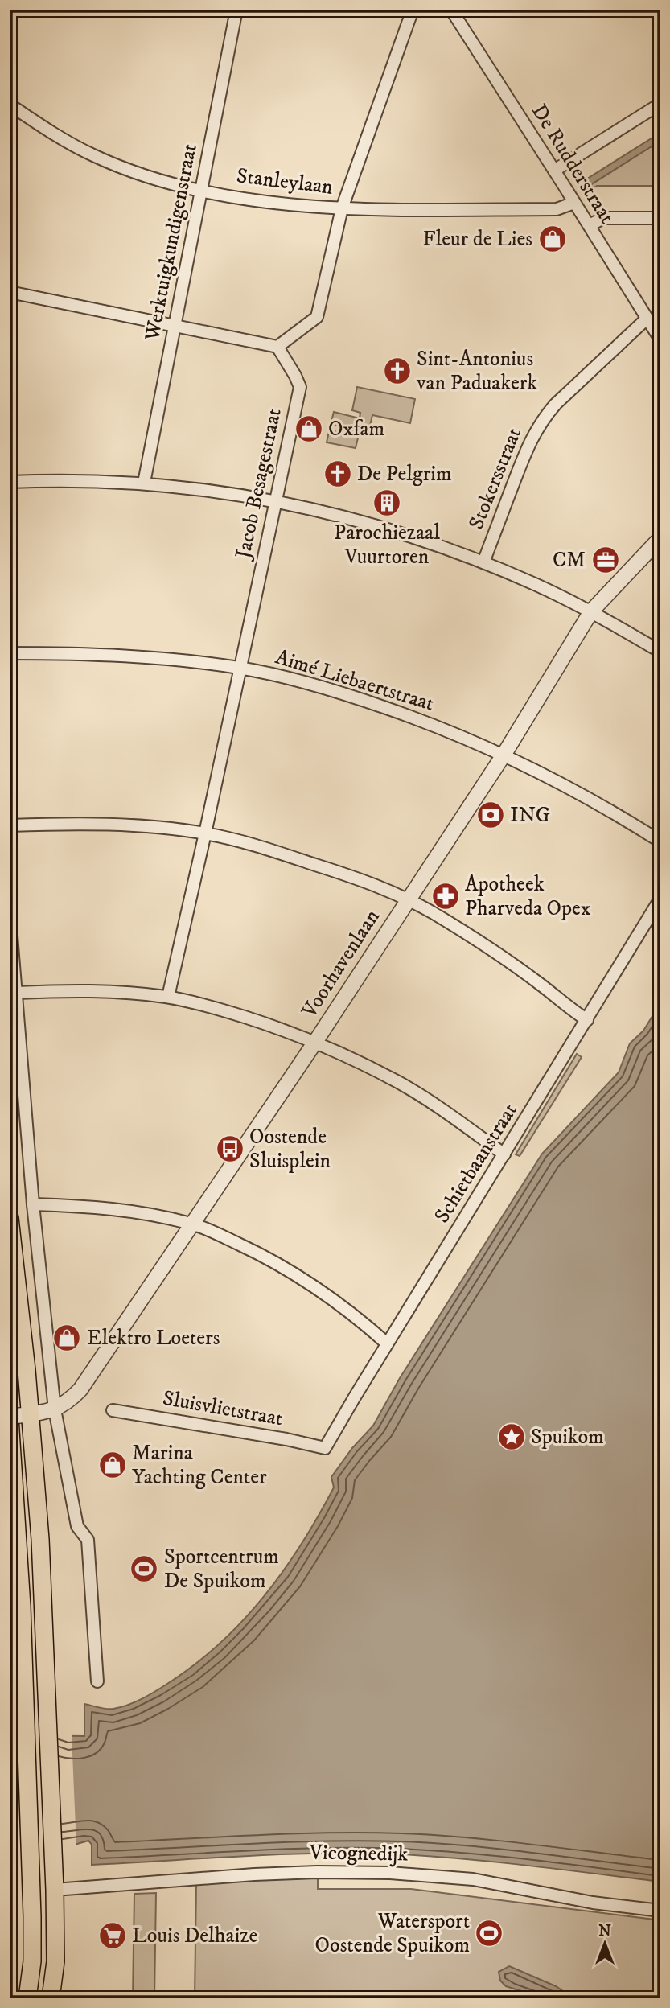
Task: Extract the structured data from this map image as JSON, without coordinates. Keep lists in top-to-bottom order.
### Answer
{
  "streets": {
    "street": [
      "De Rudderstraat",
      "Stanleylaan",
      "Werktuigkundigenstraat",
      "Stokersstraat",
      "Jacob Besagestraat",
      "Aimé Liebaertstraat",
      "Voorhavenlaan",
      "Schietbaanstraat",
      "Sluisvlietstraat",
      "Vicognedijk"
    ]
  },
  "crossings": [
    ["De Rudderstraat", "Stanleylaan"],
    ["De Rudderstraat", "Stokersstraat"],
    ["Stanleylaan", "Werktuigkundigenstraat"],
    ["Jacob Besagestraat", "Aimé Liebaertstraat"],
    ["Aimé Liebaertstraat", "Voorhavenlaan"],
    ["Schietbaanstraat", "Sluisvlietstraat"]
  ],
  "places": {
    "shop": [
      "Fleur de Lies",
      "Oxfam",
      "Elektro Loeters",
      "Marina Yachting Center"
    ],
    "church": ["Sint-Antonius van Paduakerk", "De Pelgrim"],
    "building": ["Parochiezaal Vuurtoren"],
    "office": ["CM"],
    "bank": ["ING"],
    "pharmacy": ["Apotheek Pharveda Opex"],
    "bus stop": ["Oostende Sluisplein"],
    "place": ["Spuikom"],
    "sports": ["Sportcentrum De Spuikom", "Watersport Oostende Spuikom"],
    "supermarket": ["Louis Delhaize"]
  },
  "north": "top"
}
